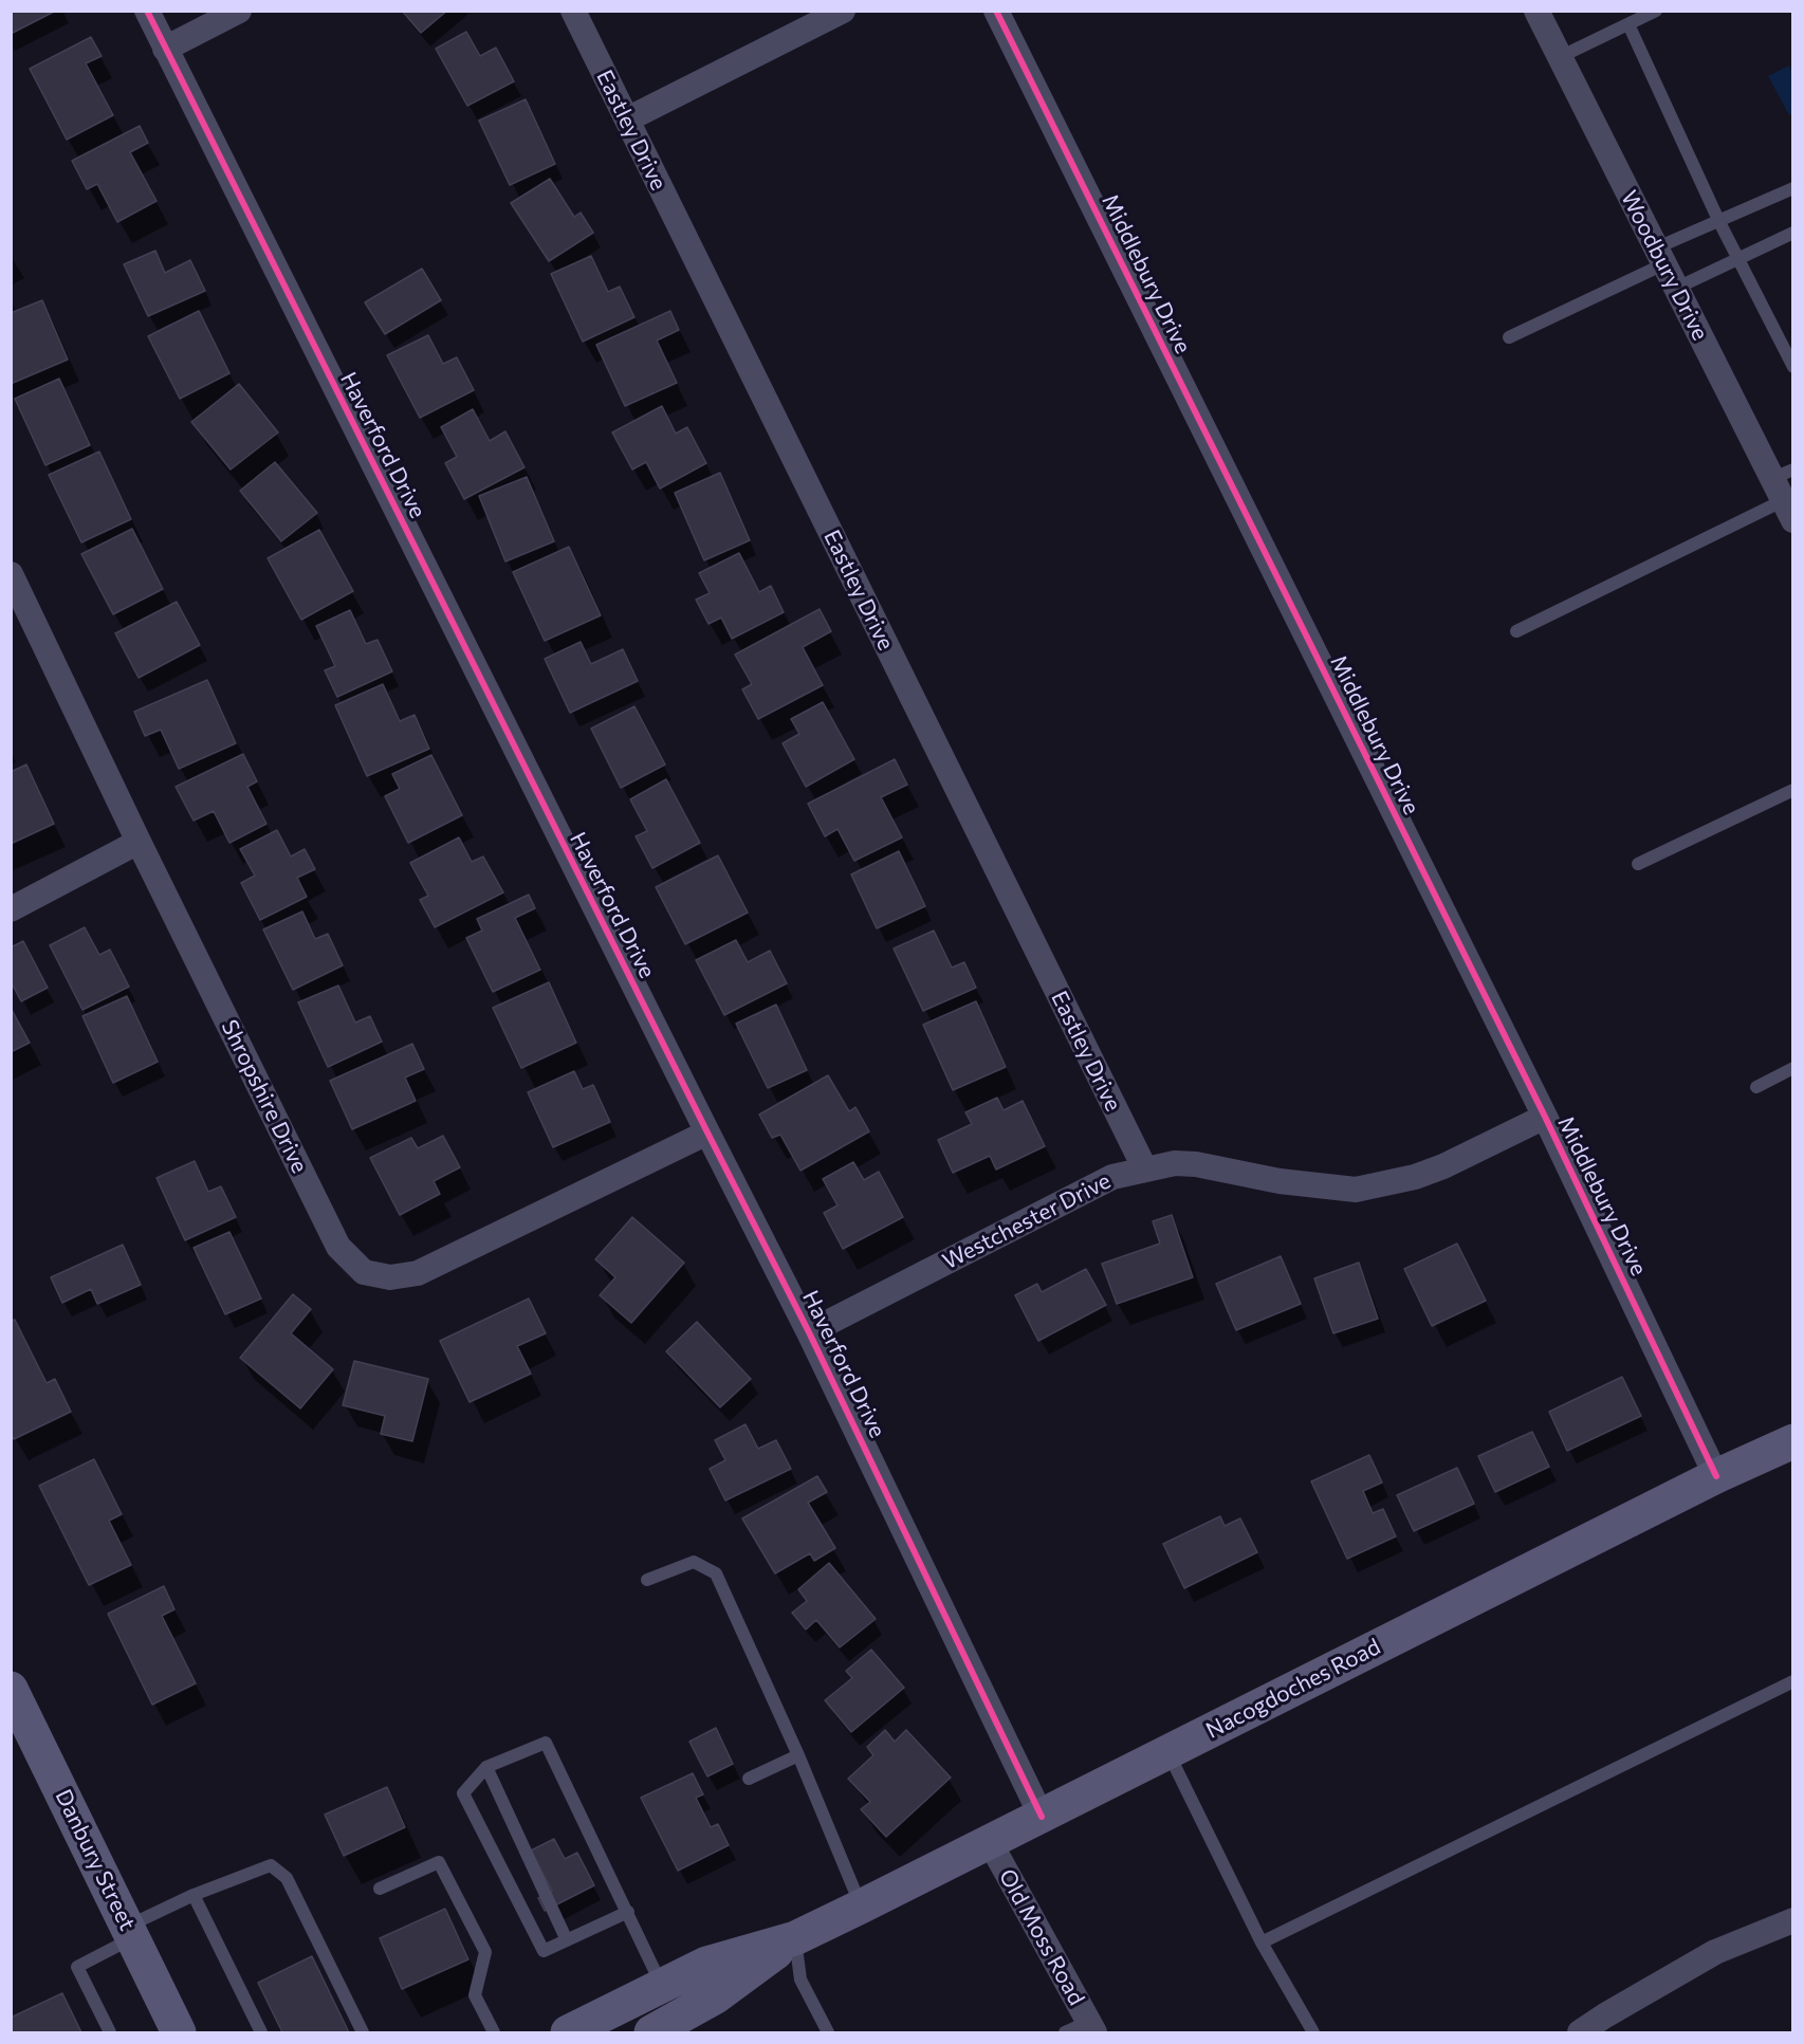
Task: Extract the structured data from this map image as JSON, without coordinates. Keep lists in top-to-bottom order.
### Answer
{
  "streets": {
    "main road": ["Nacogdoches Road", "Danbury Street"],
    "street": [
      "Eastley Drive",
      "Woodbury Drive",
      "Middlebury Drive",
      "Haverford Drive",
      "Shropshire Drive",
      "Westchester Drive",
      "Old Moss Road"
    ]
  },
  "crossings": [
    ["Eastley Drive", "Westchester Drive"],
    ["Middlebury Drive", "Westchester Drive"],
    ["Middlebury Drive", "Nacogdoches Road"],
    ["Haverford Drive", "Shropshire Drive"],
    ["Haverford Drive", "Westchester Drive"],
    ["Haverford Drive", "Nacogdoches Road"],
    ["Nacogdoches Road", "Old Moss Road"]
  ]
}
